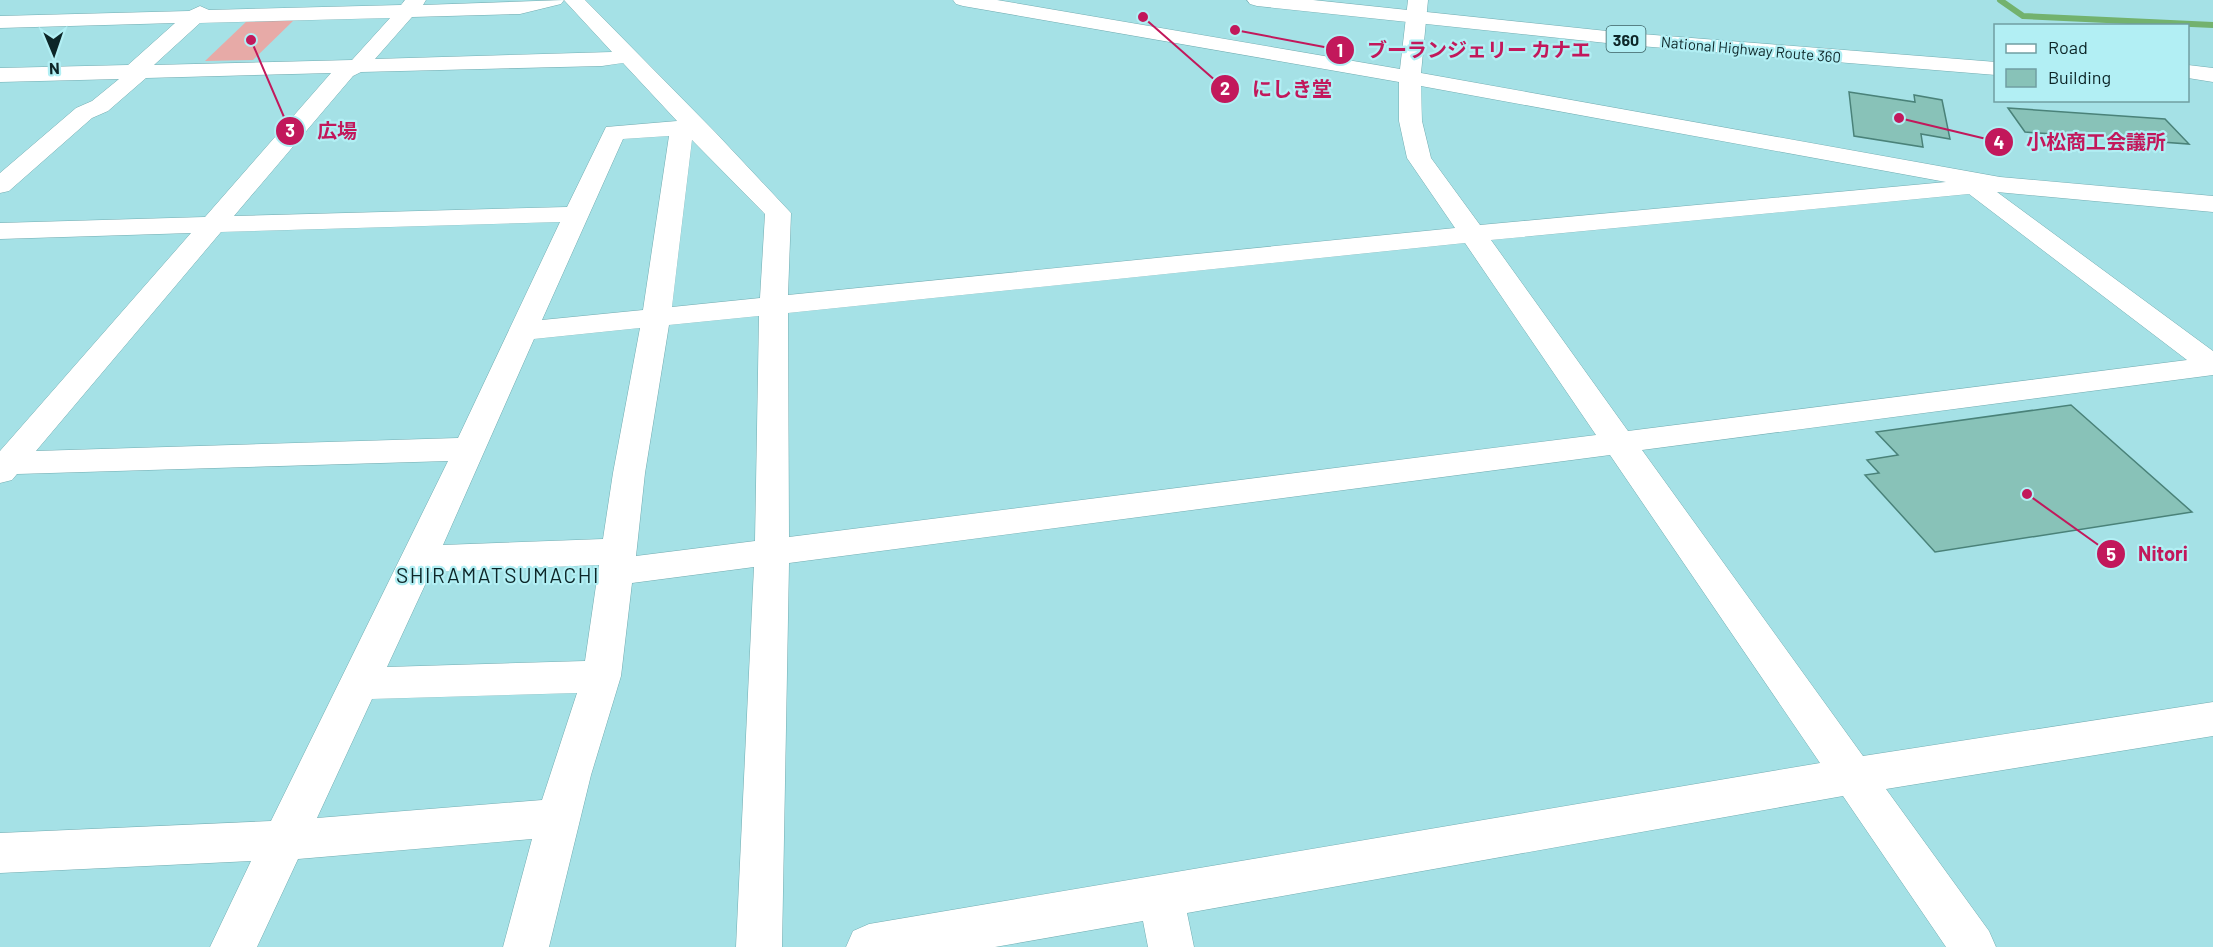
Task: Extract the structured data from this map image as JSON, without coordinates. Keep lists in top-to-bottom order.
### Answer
{
  "streets": {
    "main road": ["360", "National Highway Route 360"]
  },
  "districts": ["SHIRAMATSUMACHI"],
  "places": [
    "にしき堂",
    "ブーランジェリー カナエ",
    "広場",
    "小松商工会議所",
    "Nitori"
  ],
  "legend": ["Road", "Building"],
  "north": "bottom"
}
